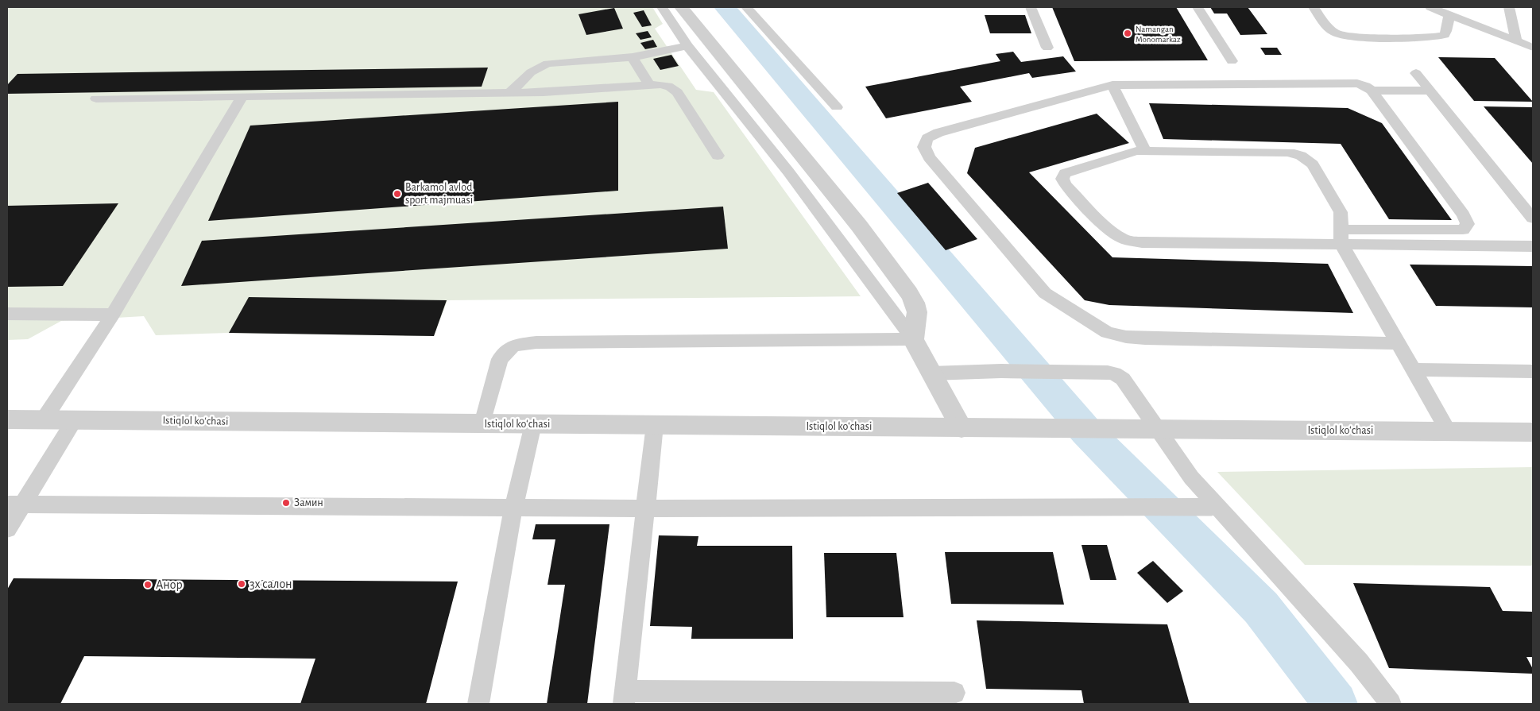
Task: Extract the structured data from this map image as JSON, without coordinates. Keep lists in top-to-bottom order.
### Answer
{
  "streets": {
    "street": ["Istiqlol koʻchasi"]
  },
  "places": [
    "Namangan Monomarkaz",
    "Barkamol avlod sport majmuasi",
    "Замин",
    "3х салон",
    "Анор"
  ]
}
